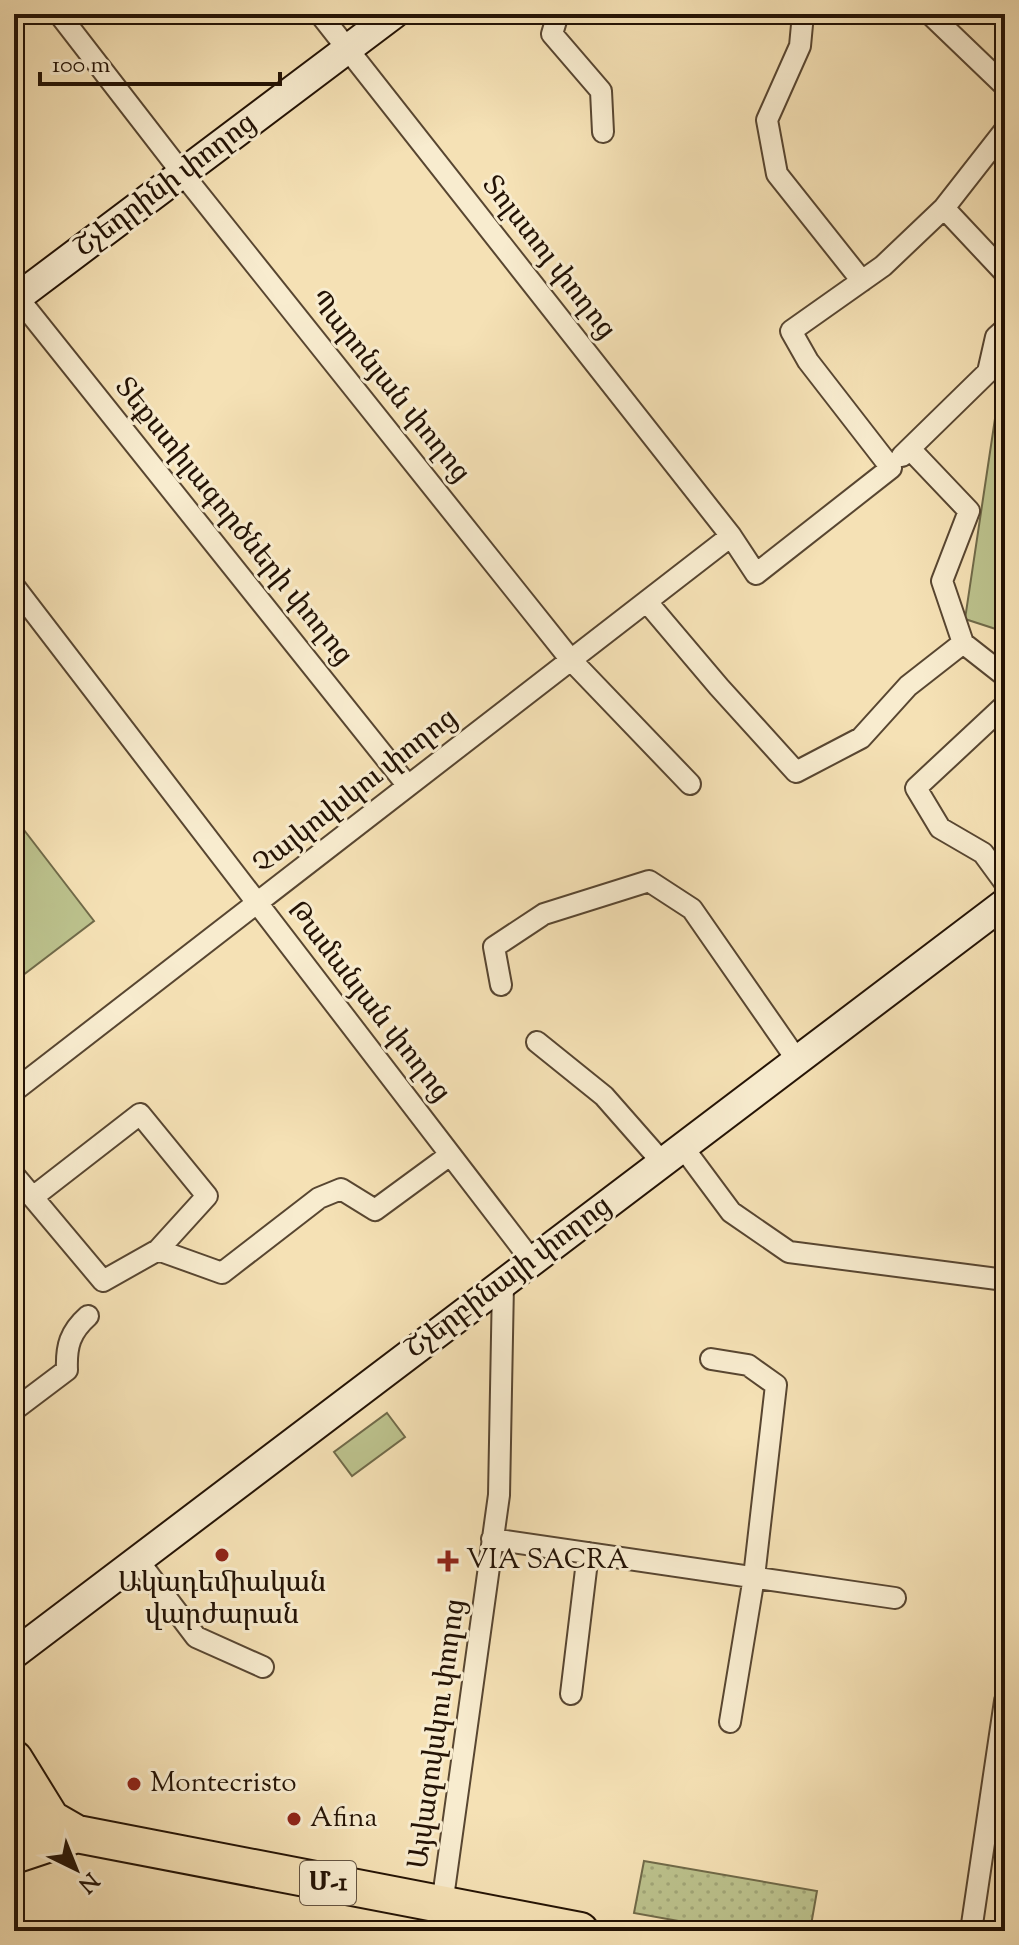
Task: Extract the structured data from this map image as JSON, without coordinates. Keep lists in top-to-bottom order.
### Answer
{
  "streets": {
    "highway": ["Մ-1"],
    "street": [
      "Շչեդրինի փողոց",
      "Տոլստոյ փողոց",
      "Պարոնյան փողոց",
      "Տեքստիլագործների փողոց",
      "Չայկովսկու փողոց",
      "Թամանյան փողոց",
      "Շչերբինայի փողոց",
      "Այվազովսկու փողոց"
    ]
  },
  "crossings": [
    ["Շչեդրինի փողոց", "Տոլստոյ փողոց"],
    ["Շչեդրինի փողոց", "Պարոնյան փողոց"],
    ["Շչեդրինի փողոց", "Տեքստիլագործների փողոց"],
    ["Տոլստոյ փողոց", "Չայկովսկու փողոց"],
    ["Պարոնյան փողոց", "Չայկովսկու փողոց"],
    ["Տեքստիլագործների փողոց", "Չայկովսկու փողոց"],
    ["Չայկովսկու փողոց", "Թամանյան փողոց"],
    ["Թամանյան փողոց", "Շչերբինայի փողոց"],
    ["Շչերբինայի փողոց", "Այվազովսկու փողոց"],
    ["Այվազովսկու փողոց", "Մ-1"]
  ],
  "places": {
    "other": ["Ակադեմիական վարժարան", "Montecristo", "Afina"],
    "health": ["VIA SACRA"]
  },
  "scale_bar": "100 m",
  "north": "bottom right"
}
